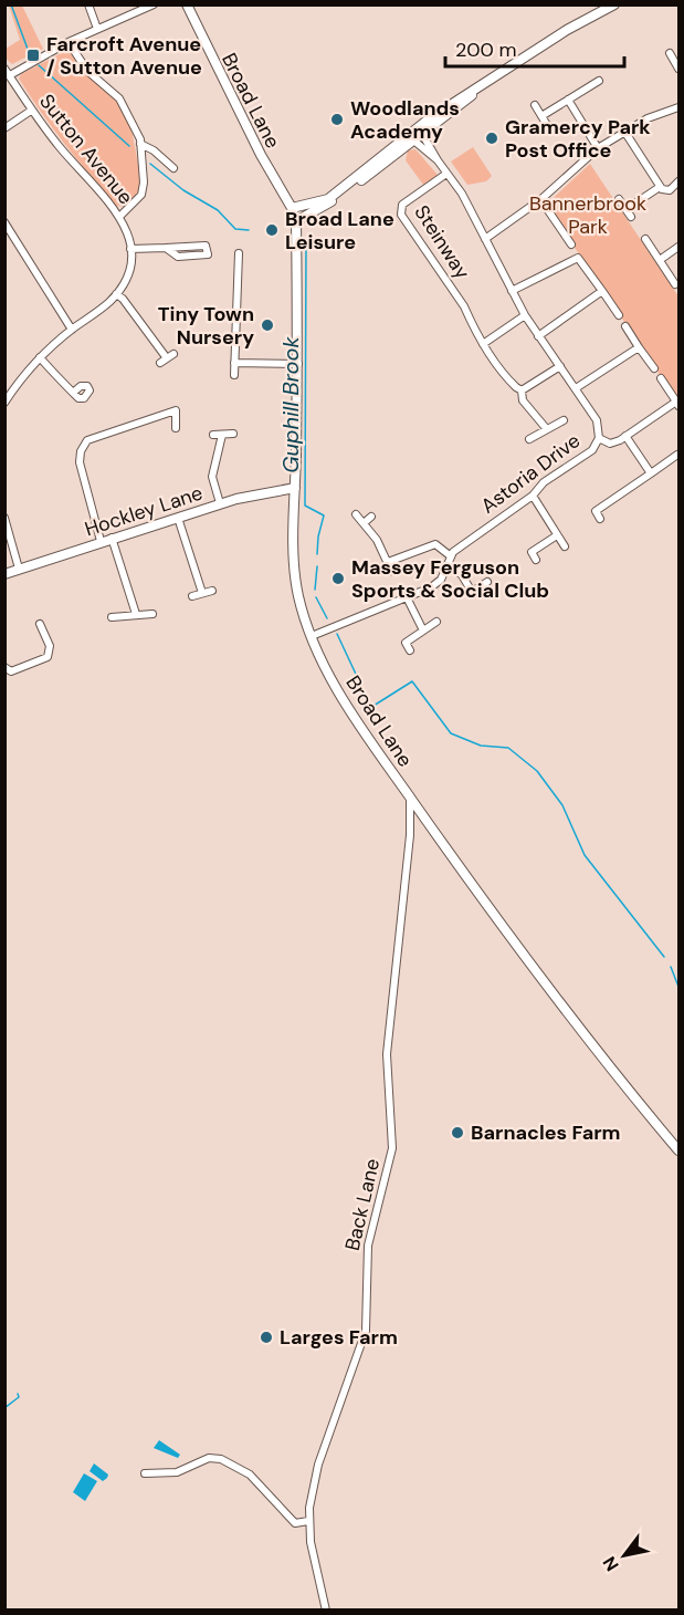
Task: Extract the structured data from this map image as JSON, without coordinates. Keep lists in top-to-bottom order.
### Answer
{
  "streets": {
    "street": [
      "Broad Lane",
      "Sutton Avenue",
      "Steinway",
      "Astoria Drive",
      "Hockley Lane",
      "Back Lane"
    ]
  },
  "crossings": [
    ["Broad Lane", "Astoria Drive"],
    ["Broad Lane", "Hockley Lane"],
    ["Broad Lane", "Back Lane"],
    ["Steinway", "Astoria Drive"]
  ],
  "water": ["Guphill Brook"],
  "parks": ["Bannerbrook Park"],
  "places": {
    "transit": ["Farcroft Avenue / Sutton Avenue"],
    "other": [
      "Woodlands Academy",
      "Gramercy Park Post Office",
      "Broad Lane Leisure",
      "Tiny Town Nursery",
      "Massey Ferguson Sports & Social Club",
      "Barnacles Farm",
      "Larges Farm"
    ]
  },
  "scale_bar": "200 m",
  "north": "bottom left"
}
